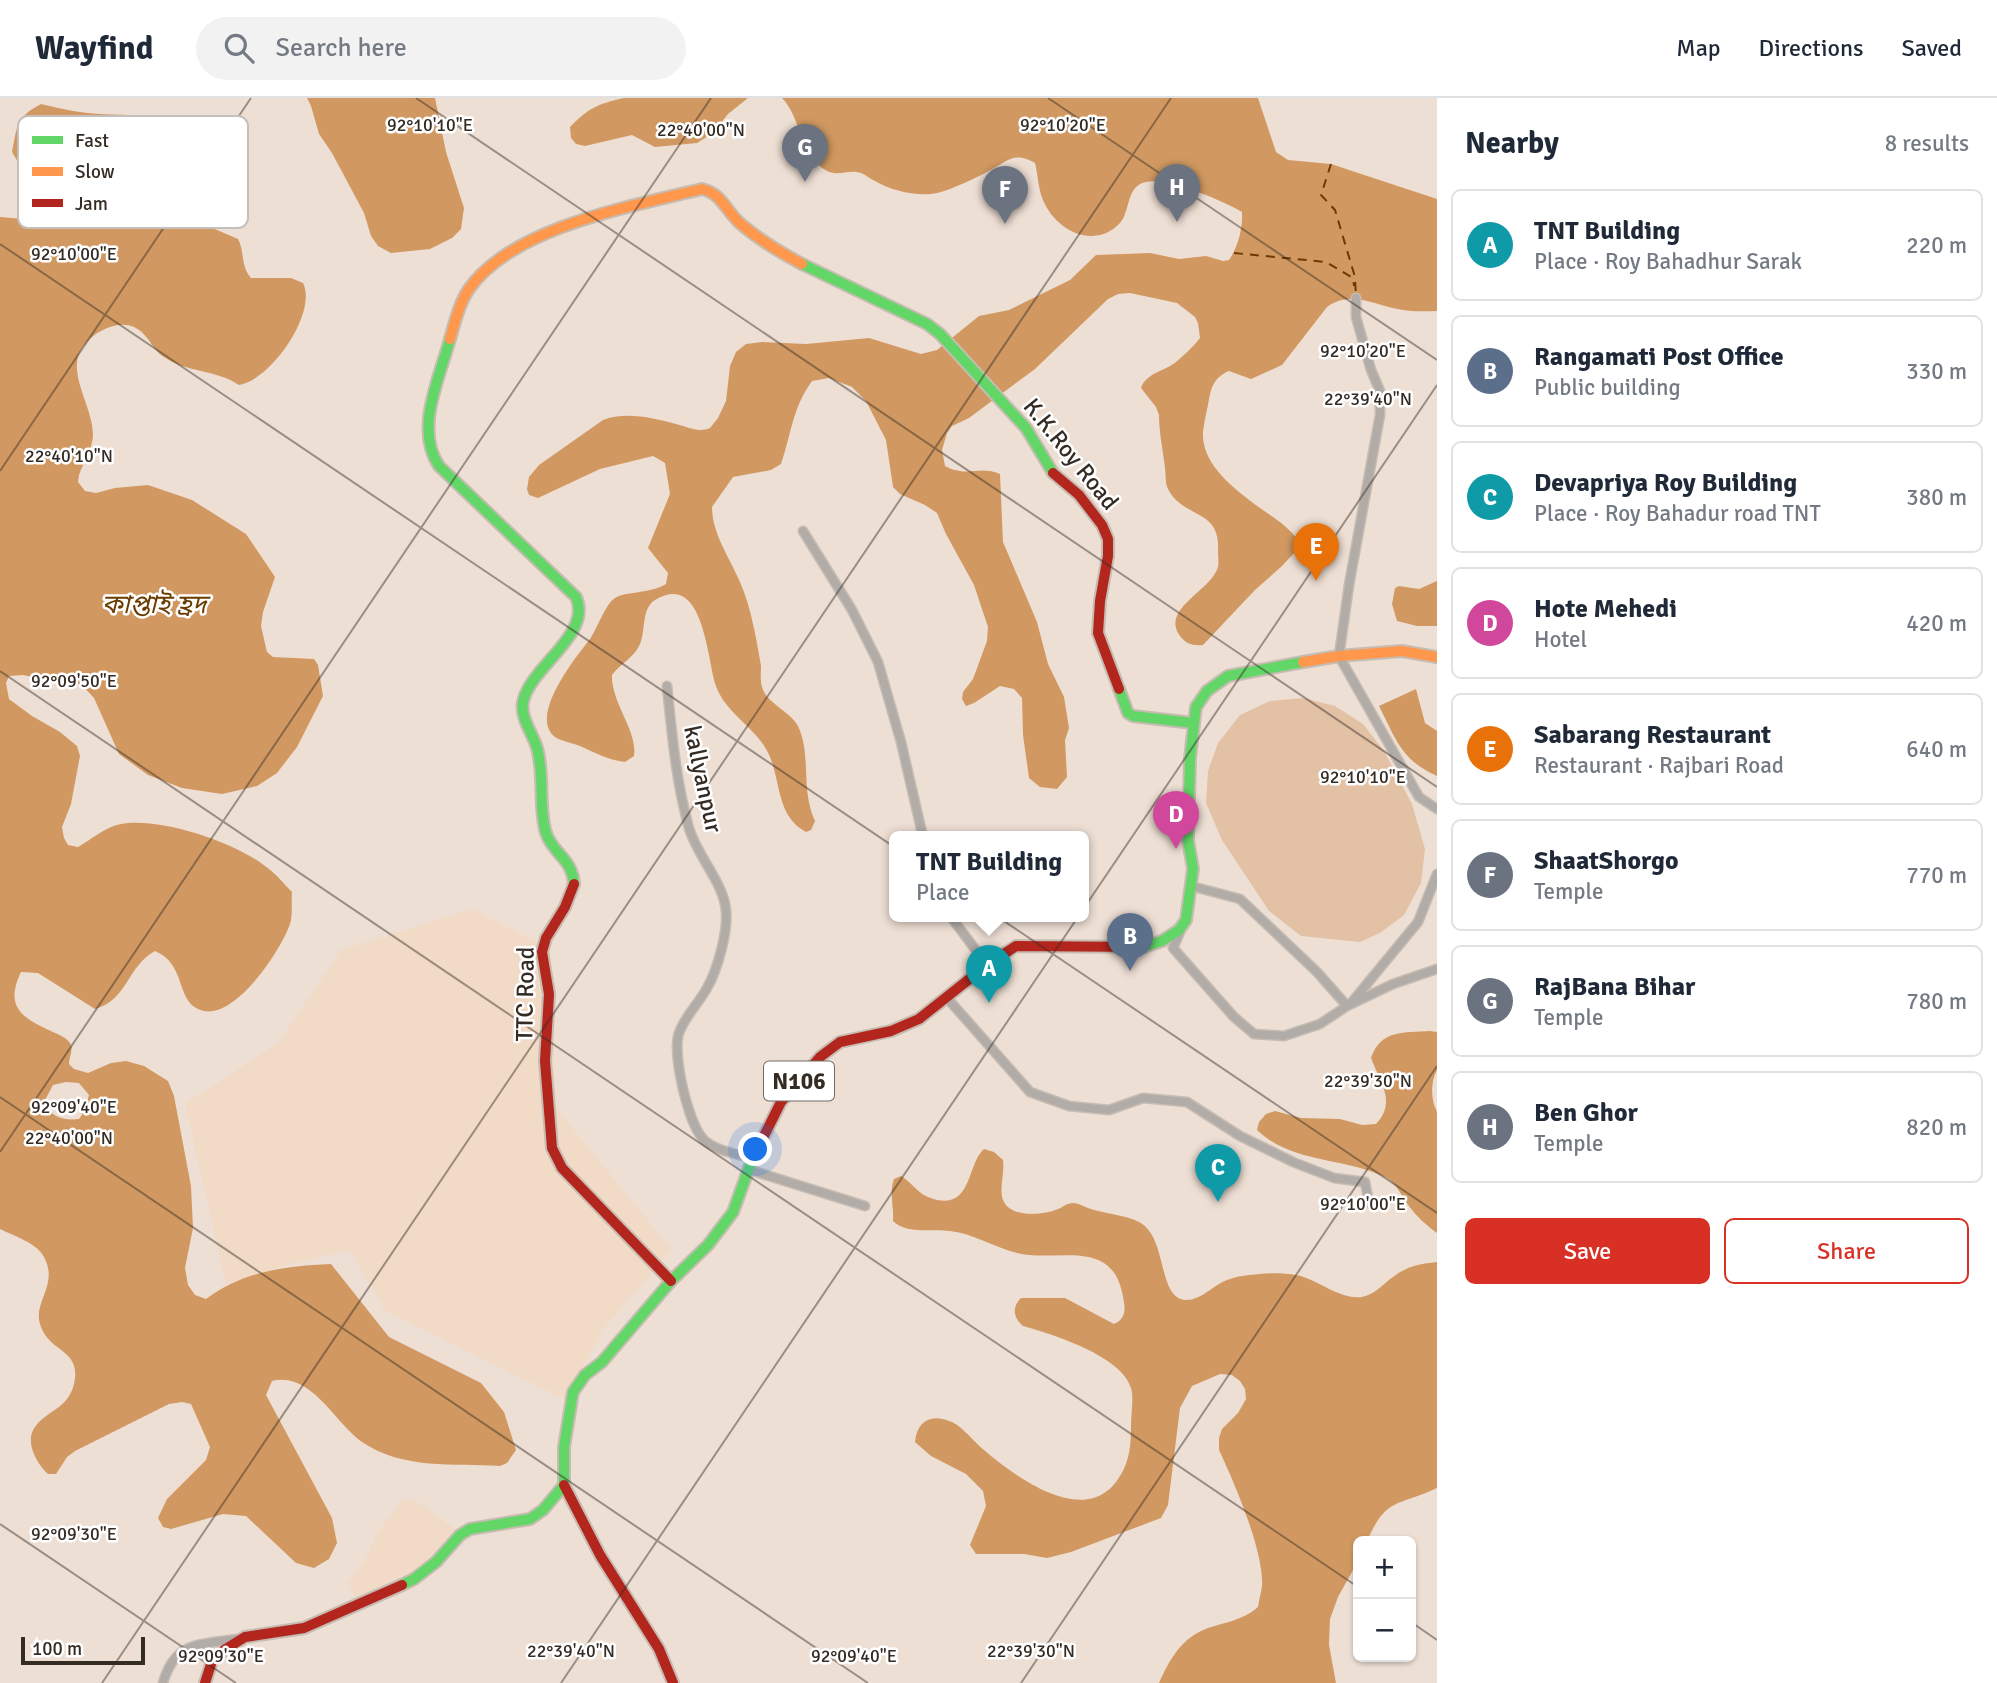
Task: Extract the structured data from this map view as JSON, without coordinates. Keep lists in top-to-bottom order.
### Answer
{
  "streets": {
    "main road": ["K.K.Roy Road", "TTC Road", "N106"],
    "street": ["kallyanpur"]
  },
  "crossings": [
    ["K.K.Roy Road", "TTC Road"],
    ["kallyanpur", "N106"],
    ["TTC Road", "N106"]
  ],
  "water": ["কাপ্তাই হ্রদ"],
  "legend": ["Fast", "Slow", "Jam"],
  "scale_bar": "100 m",
  "page": {
    "header": "Wayfind",
    "search": "Search here",
    "nav": ["Map", "Directions", "Saved"],
    "heading": ["Nearby", "8 results"],
    "pins": [
      "G",
      "H",
      "F",
      "E",
      "D",
      "B",
      "A",
      "C"
    ],
    "list": [
      {
        "mark": "A",
        "name": "TNT Building",
        "note": "Place · Roy Bahadhur Sarak",
        "value": "220 m"
      },
      {
        "mark": "B",
        "name": "Rangamati Post Office",
        "note": "Public building",
        "value": "330 m"
      },
      {
        "mark": "C",
        "name": "Devapriya Roy Building",
        "note": "Place · Roy Bahadur road TNT",
        "value": "380 m"
      },
      {
        "mark": "D",
        "name": "Hote Mehedi",
        "note": "Hotel",
        "value": "420 m"
      },
      {
        "mark": "E",
        "name": "Sabarang Restaurant",
        "note": "Restaurant · Rajbari Road",
        "value": "640 m"
      },
      {
        "mark": "F",
        "name": "ShaatShorgo",
        "note": "Temple",
        "value": "770 m"
      },
      {
        "mark": "G",
        "name": "RajBana Bihar",
        "note": "Temple",
        "value": "780 m"
      },
      {
        "mark": "H",
        "name": "Ben Ghor",
        "note": "Temple",
        "value": "820 m"
      }
    ],
    "popup": ["TNT Building", "Place"],
    "buttons": ["Save", "Share"],
    "map_buttons": ["+", "−"],
    "scale": "100 m"
  },
  "coordinates": [
    "92°10'10\"E",
    "92°10'20\"E",
    "22°40'00\"N",
    "92°10'00\"E",
    "22°39'40\"N",
    "22°40'10\"N",
    "92°09'50\"E",
    "22°39'30\"N",
    "92°09'40\"E",
    "92°09'30\"E"
  ]
}
